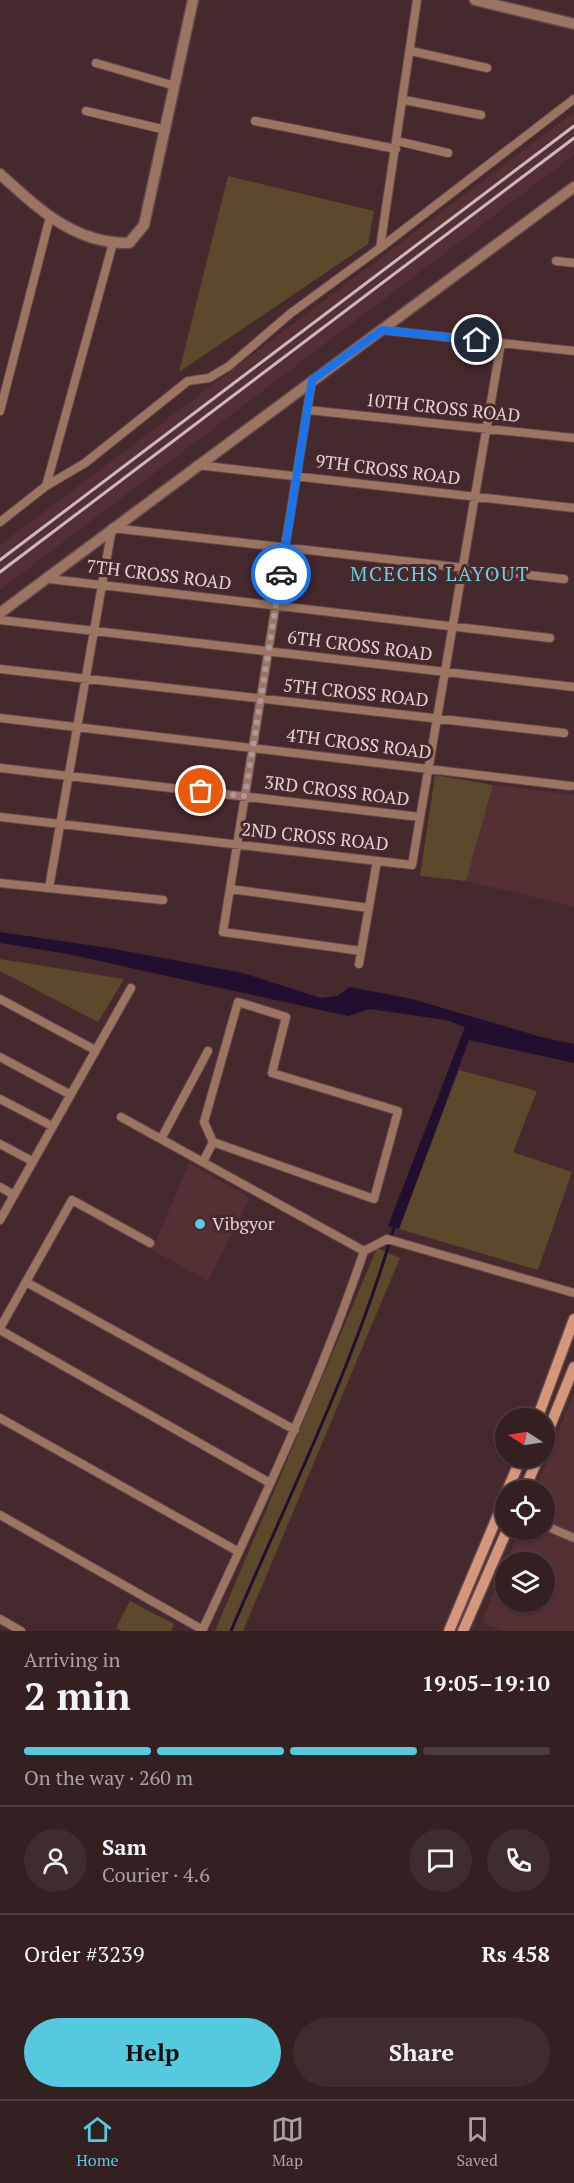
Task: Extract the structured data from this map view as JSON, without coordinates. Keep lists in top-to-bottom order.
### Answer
{
  "streets": {
    "street": [
      "10TH CROSS ROAD",
      "9TH CROSS ROAD",
      "7TH CROSS ROAD",
      "6TH CROSS ROAD",
      "5TH CROSS ROAD",
      "4TH CROSS ROAD",
      "3RD CROSS ROAD",
      "2ND CROSS ROAD"
    ]
  },
  "crossings": [
    ["3RD CROSS ROAD", "2ND CROSS ROAD"]
  ],
  "districts": ["MCECHS LAYOUT"],
  "places": ["Vibgyor"],
  "north": "left",
  "page": {
    "heading": ["2 min", "Arriving in", "19:05–19:10"],
    "panel": [
      "Sam",
      "Courier · 4.6",
      "Order #3239",
      "Rs 458"
    ],
    "bar": "On the way · 260 m",
    "buttons": ["Help", "Share"],
    "tabs": ["Home", "Map", "Saved"]
  }
}
